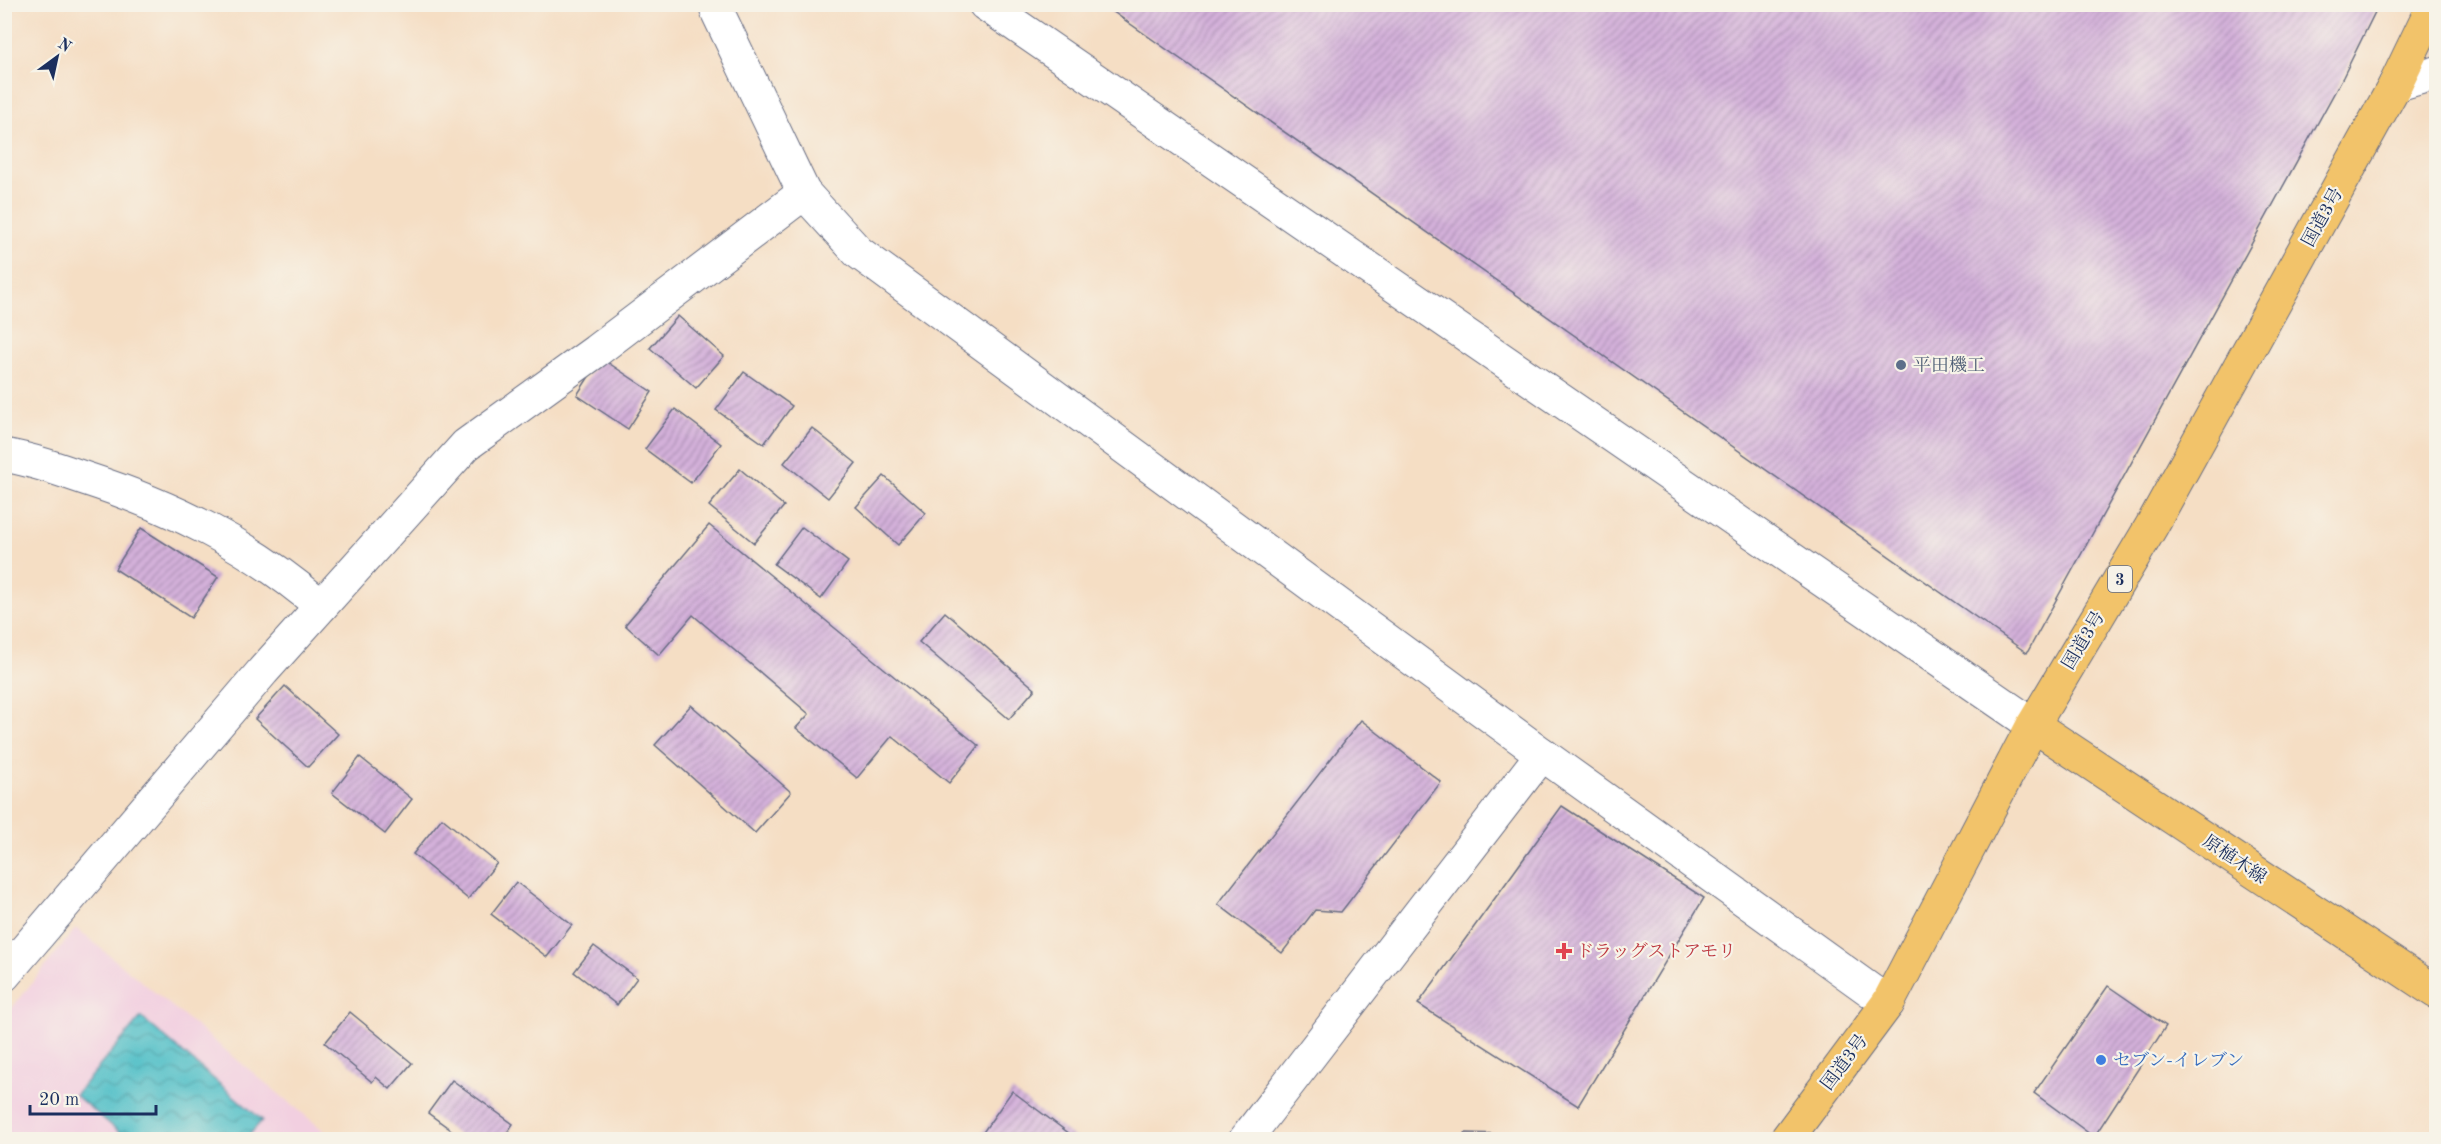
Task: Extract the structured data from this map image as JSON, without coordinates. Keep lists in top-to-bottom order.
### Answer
{
  "streets": {
    "main road": ["国道3号", "3", "原植木線"]
  },
  "crossings": [
    ["国道3号", "原植木線"]
  ],
  "places": {
    "other": ["平田機工", "セブン-イレブン"],
    "health": ["ドラッグストアモリ"]
  },
  "scale_bar": "20 m",
  "north": "top right"
}
